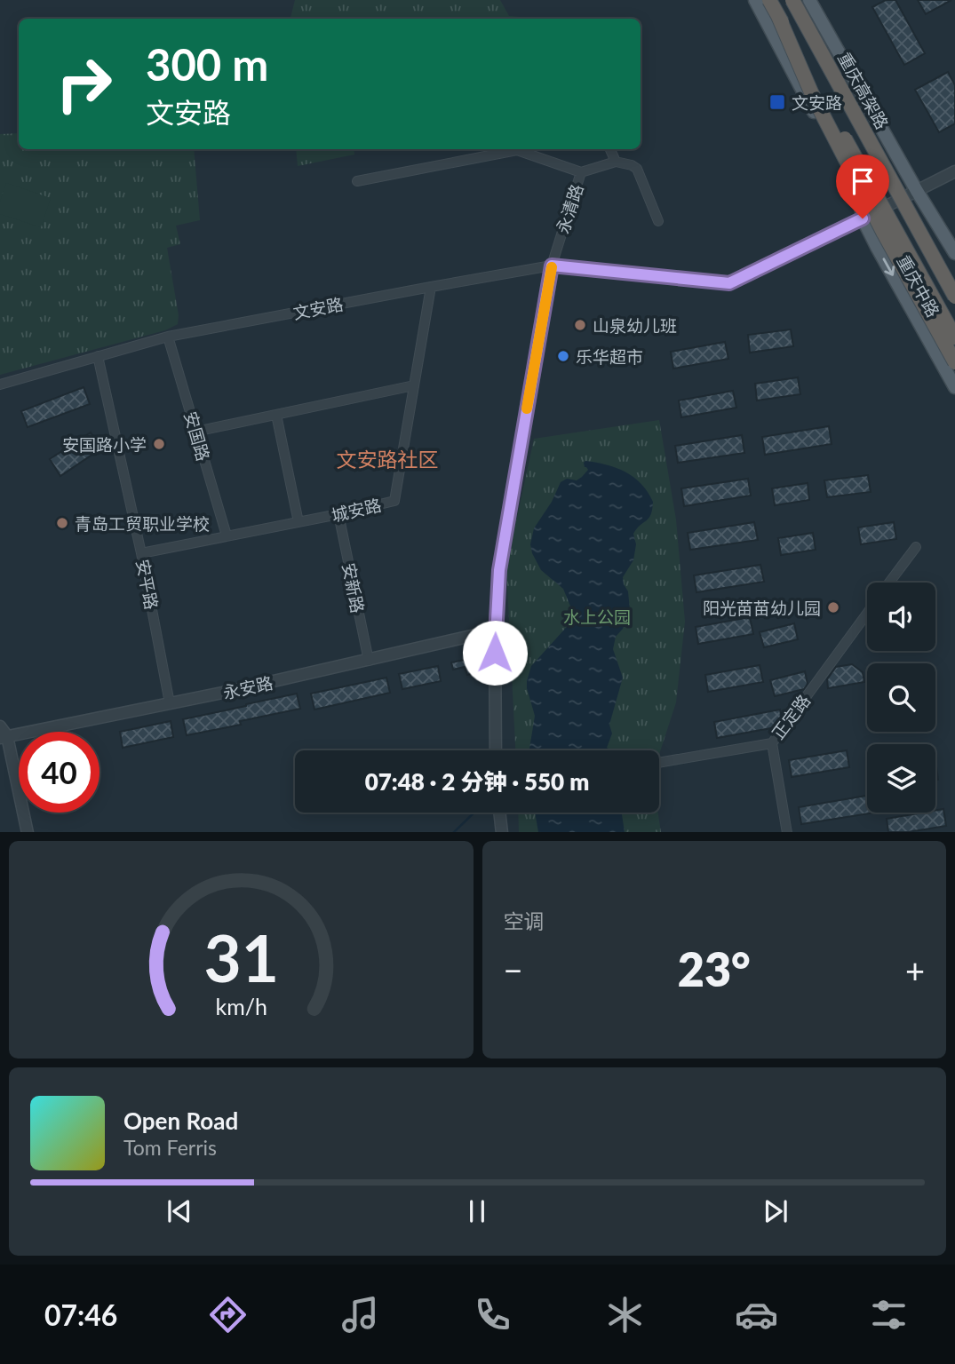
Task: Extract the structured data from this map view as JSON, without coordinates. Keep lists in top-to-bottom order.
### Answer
{
  "streets": {
    "highway": ["重庆高架路"],
    "main road": ["重庆中路"],
    "street": [
      "永清路",
      "文安路",
      "安国路",
      "城安路",
      "安平路",
      "安新路",
      "永安路",
      "正定路"
    ]
  },
  "crossings": [
    ["永清路", "文安路"],
    ["永清路", "永安路"],
    ["重庆中路", "文安路"],
    ["文安路", "安国路"],
    ["文安路", "城安路"],
    ["文安路", "安平路"],
    ["安国路", "城安路"],
    ["城安路", "安平路"],
    ["城安路", "安新路"],
    ["安平路", "永安路"],
    ["安新路", "永安路"]
  ],
  "districts": ["文安路社区"],
  "parks": ["水上公园"],
  "places": {
    "transit": ["文安路"],
    "other": [
      "山泉幼儿班",
      "乐华超市",
      "安国路小学",
      "青岛工贸职业学校",
      "阳光苗苗幼儿园"
    ]
  },
  "page": {
    "turn": ["300 m", "文安路"],
    "limit": "40",
    "trip": "07:48 · 2 分钟 · 550 m",
    "tile": "空调",
    "heat": ["−", "23°", "+"],
    "song": ["Open Road", "Tom Ferris"],
    "tabs": "07:46",
    "gauge": ["31", "km/h"]
  }
}
